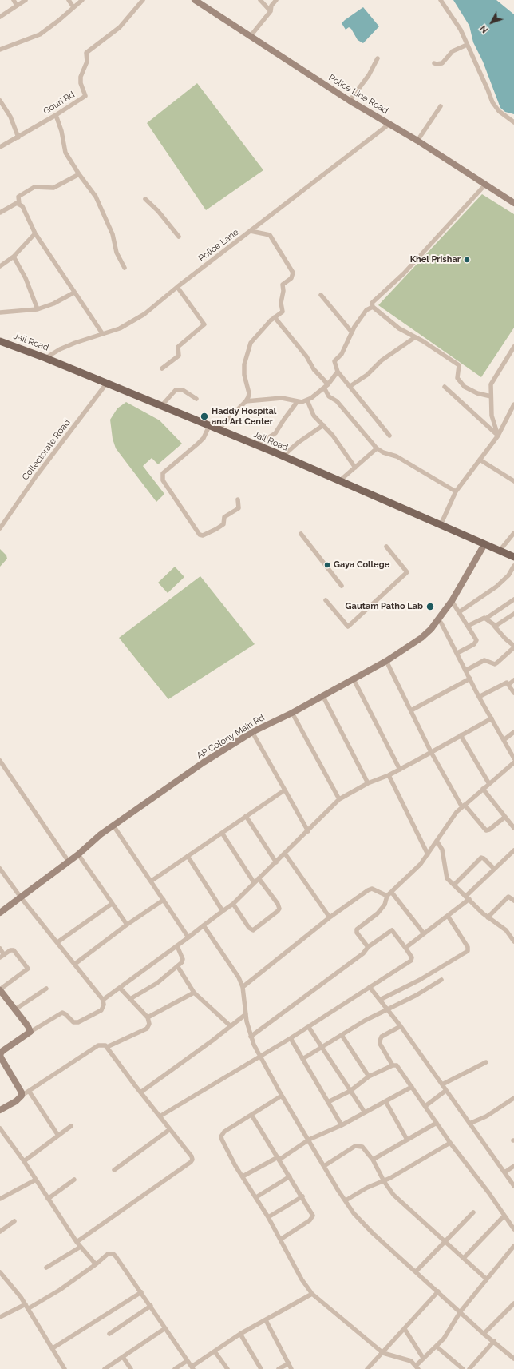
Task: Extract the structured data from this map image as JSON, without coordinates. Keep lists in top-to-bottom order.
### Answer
{
  "streets": {
    "main road": ["Jail Road"],
    "street": [
      "Police Line Road",
      "Gouri Rd",
      "Police Lane",
      "Collectorate Road",
      "AP Colony Main Rd"
    ]
  },
  "crossings": [
    ["Police Line Road", "Police Lane"],
    ["Police Lane", "Jail Road"],
    ["Jail Road", "Collectorate Road"],
    ["Jail Road", "AP Colony Main Rd"]
  ],
  "places": [
    "Khel Prishar",
    "Haddy Hospital and Art Center",
    "Gaya College",
    "Gautam Patho Lab"
  ],
  "north": "bottom left"
}
